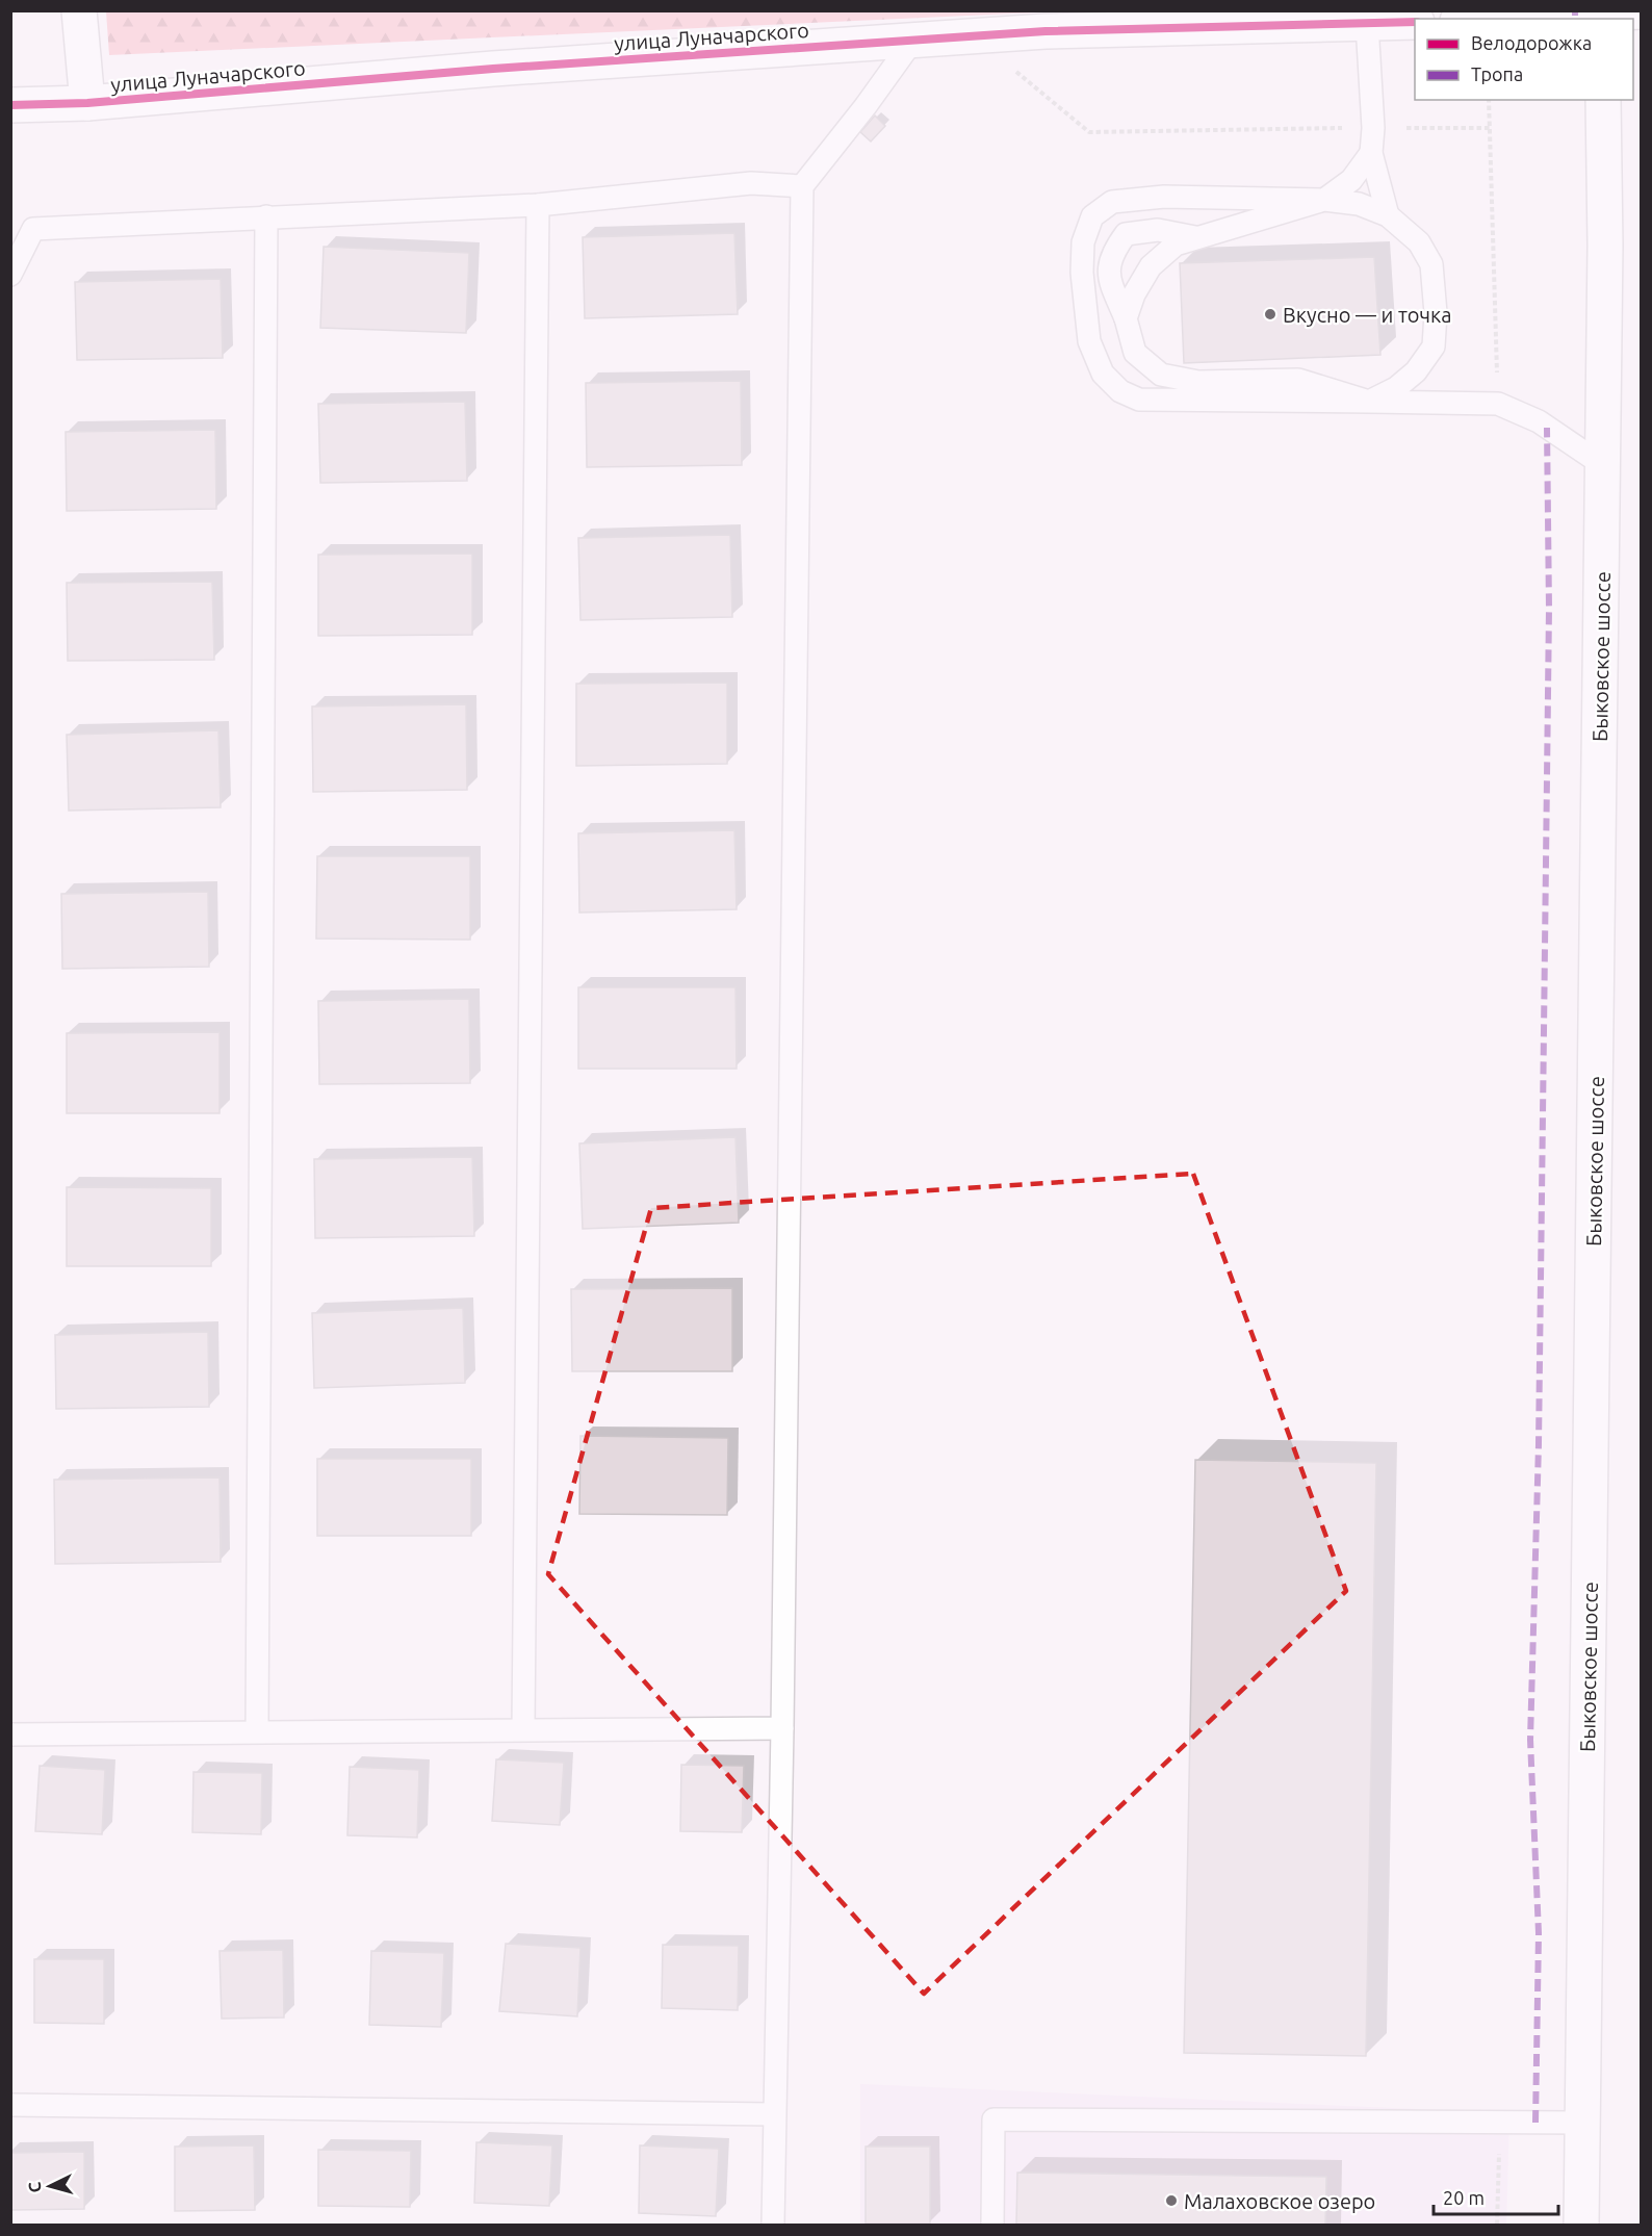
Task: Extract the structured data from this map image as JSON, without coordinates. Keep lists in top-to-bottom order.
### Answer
{
  "streets": {
    "main road": ["улица Луначарского", "Быковское шоссе"]
  },
  "places": ["Вкусно — и точка", "Малаховское озеро"],
  "legend": ["Велодорожка", "Тропа"],
  "scale_bar": "20 m",
  "north": "left"
}
